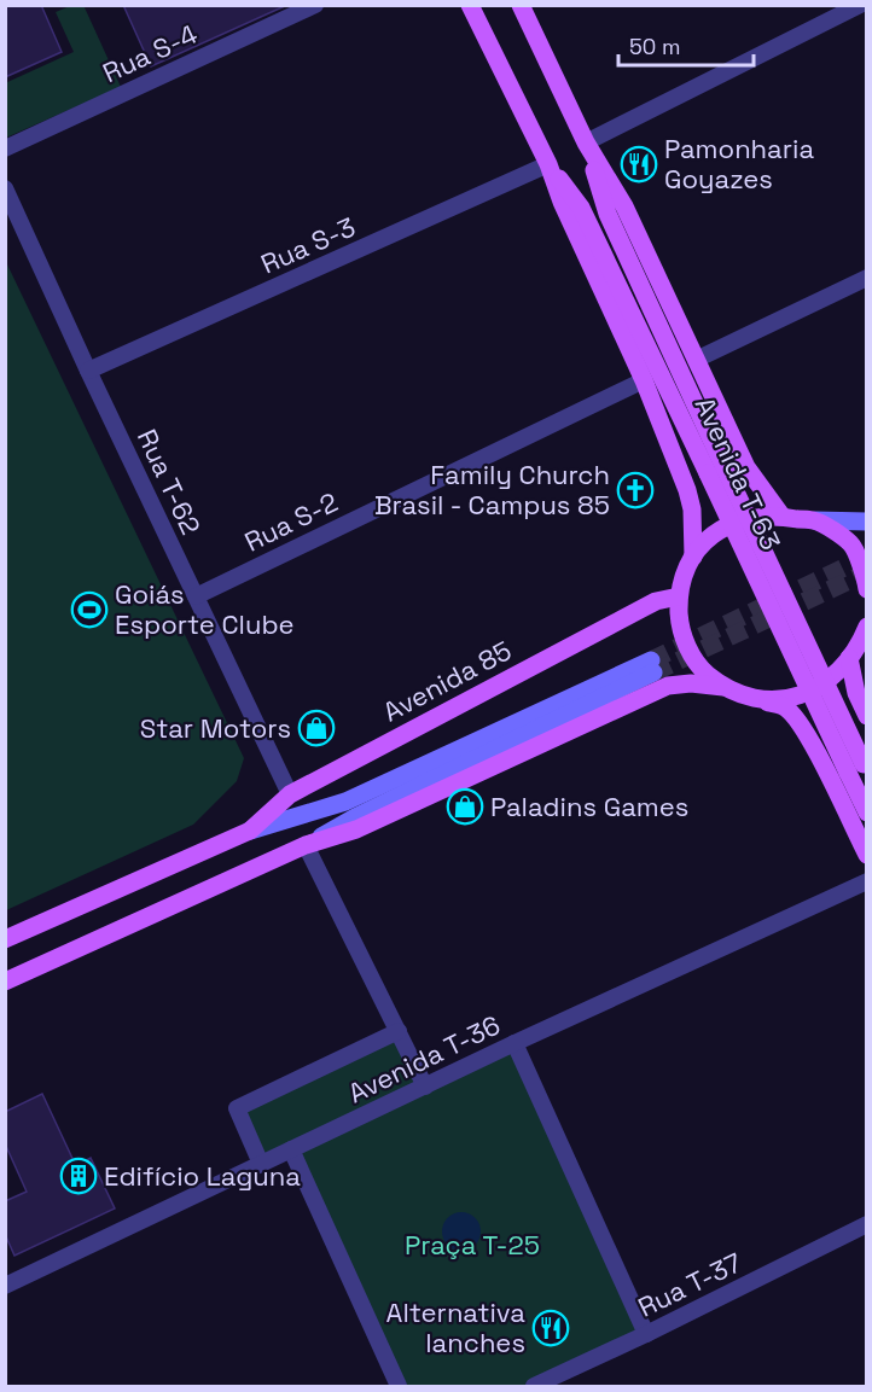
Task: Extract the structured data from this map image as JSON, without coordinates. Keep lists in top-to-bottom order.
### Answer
{
  "streets": {
    "main road": ["Avenida T-63", "Avenida 85"],
    "street": [
      "Rua S-4",
      "Rua S-3",
      "Rua T-62",
      "Rua S-2",
      "Avenida T-36",
      "Rua T-37"
    ]
  },
  "crossings": [
    ["Rua S-3", "Avenida T-63"],
    ["Rua S-3", "Rua T-62"],
    ["Avenida T-63", "Rua S-2"],
    ["Rua T-62", "Rua S-2"],
    ["Rua T-62", "Avenida 85"]
  ],
  "parks": ["Praça T-25"],
  "places": {
    "restaurant": ["Pamonharia Goyazes", "Alternativa lanches"],
    "church": ["Family Church Brasil - Campus 85"],
    "sports": ["Goiás Esporte Clube"],
    "shop": ["Star Motors", "Paladins Games"],
    "building": ["Edifício Laguna"]
  },
  "scale_bar": "50 m"
}
